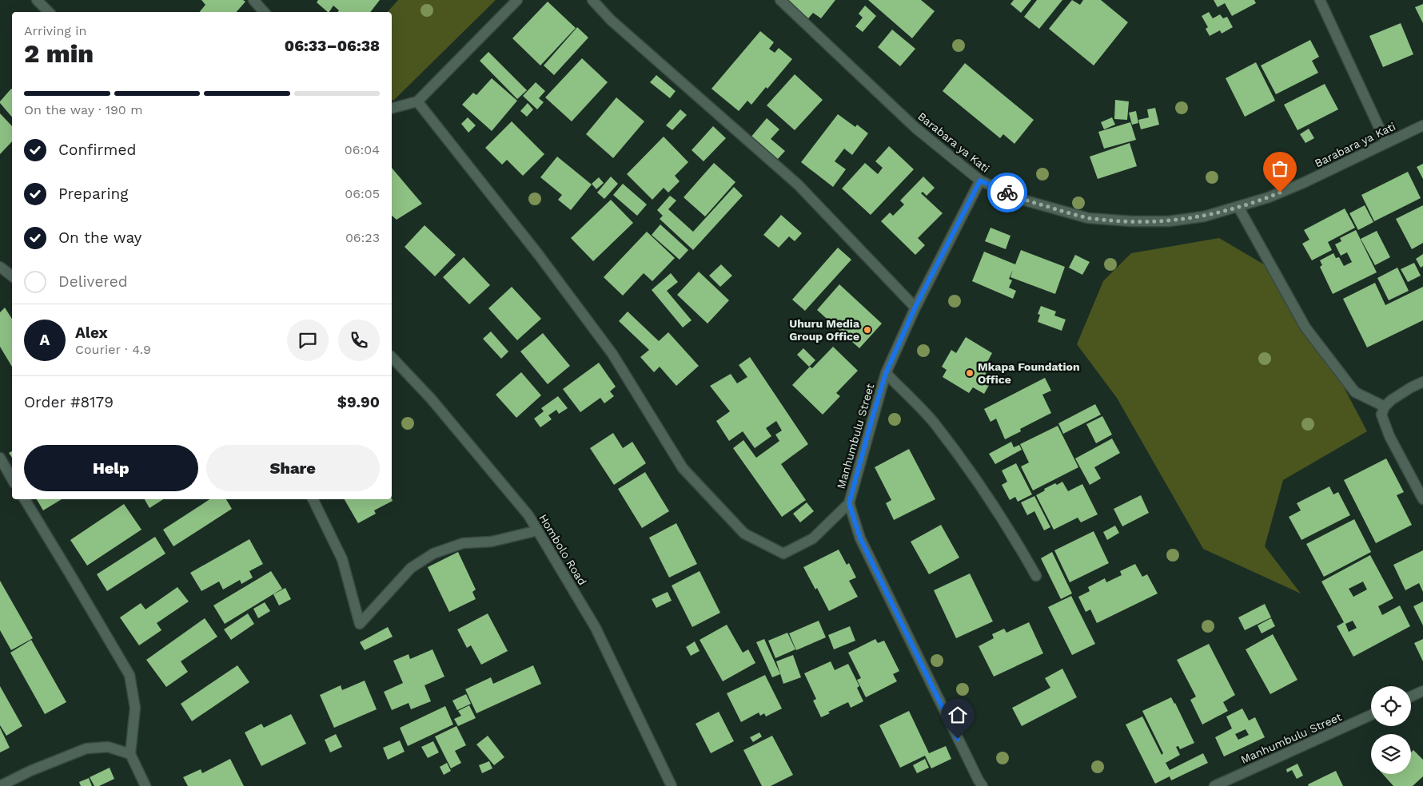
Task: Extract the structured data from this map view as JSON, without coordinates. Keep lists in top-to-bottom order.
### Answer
{
  "streets": {
    "street": ["Barabara ya Kati", "Manhumbulu Street", "Hombolo Road"]
  },
  "crossings": [
    ["Barabara ya Kati", "Manhumbulu Street"]
  ],
  "places": ["Uhuru Media Group Office", "Mkapa Foundation Office"],
  "page": {
    "heading": ["2 min", "Arriving in", "06:33–06:38"],
    "panel": [
      "Alex",
      "Courier · 4.9",
      "Order #8179",
      "$9.90"
    ],
    "bar": "On the way · 190 m",
    "list": [
      ["Confirmed", "06:04"],
      ["Preparing", "06:05"],
      ["On the way", "06:23"],
      "Delivered"
    ],
    "round": "A",
    "buttons": ["Help", "Share"]
  }
}
